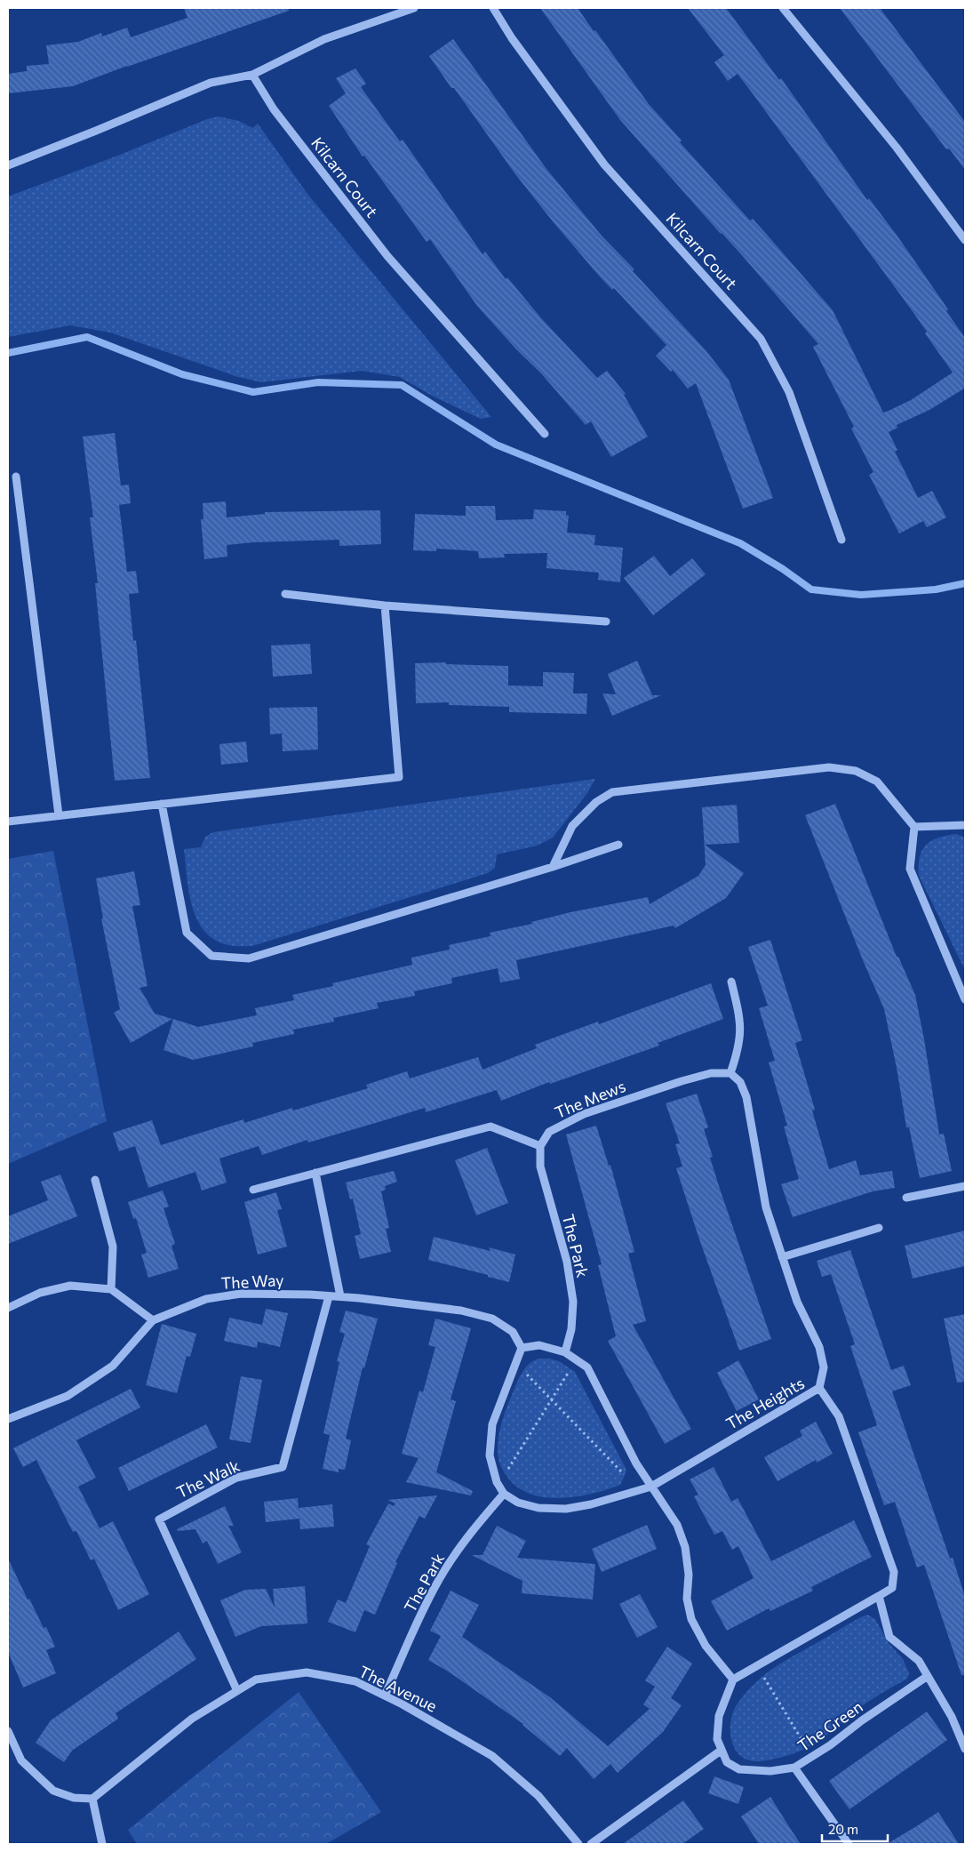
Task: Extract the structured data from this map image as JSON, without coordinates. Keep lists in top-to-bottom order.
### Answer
{
  "streets": {
    "street": [
      "Kilcarn Court",
      "The Mews",
      "The Park",
      "The Way",
      "The Heights",
      "The Walk",
      "The Avenue",
      "The Green"
    ]
  },
  "crossings": [
    ["The Mews", "The Park"],
    ["The Mews", "The Heights"],
    ["The Park", "The Avenue"],
    ["The Way", "The Walk"],
    ["The Walk", "The Avenue"]
  ],
  "scale_bar": "20 m"
}
